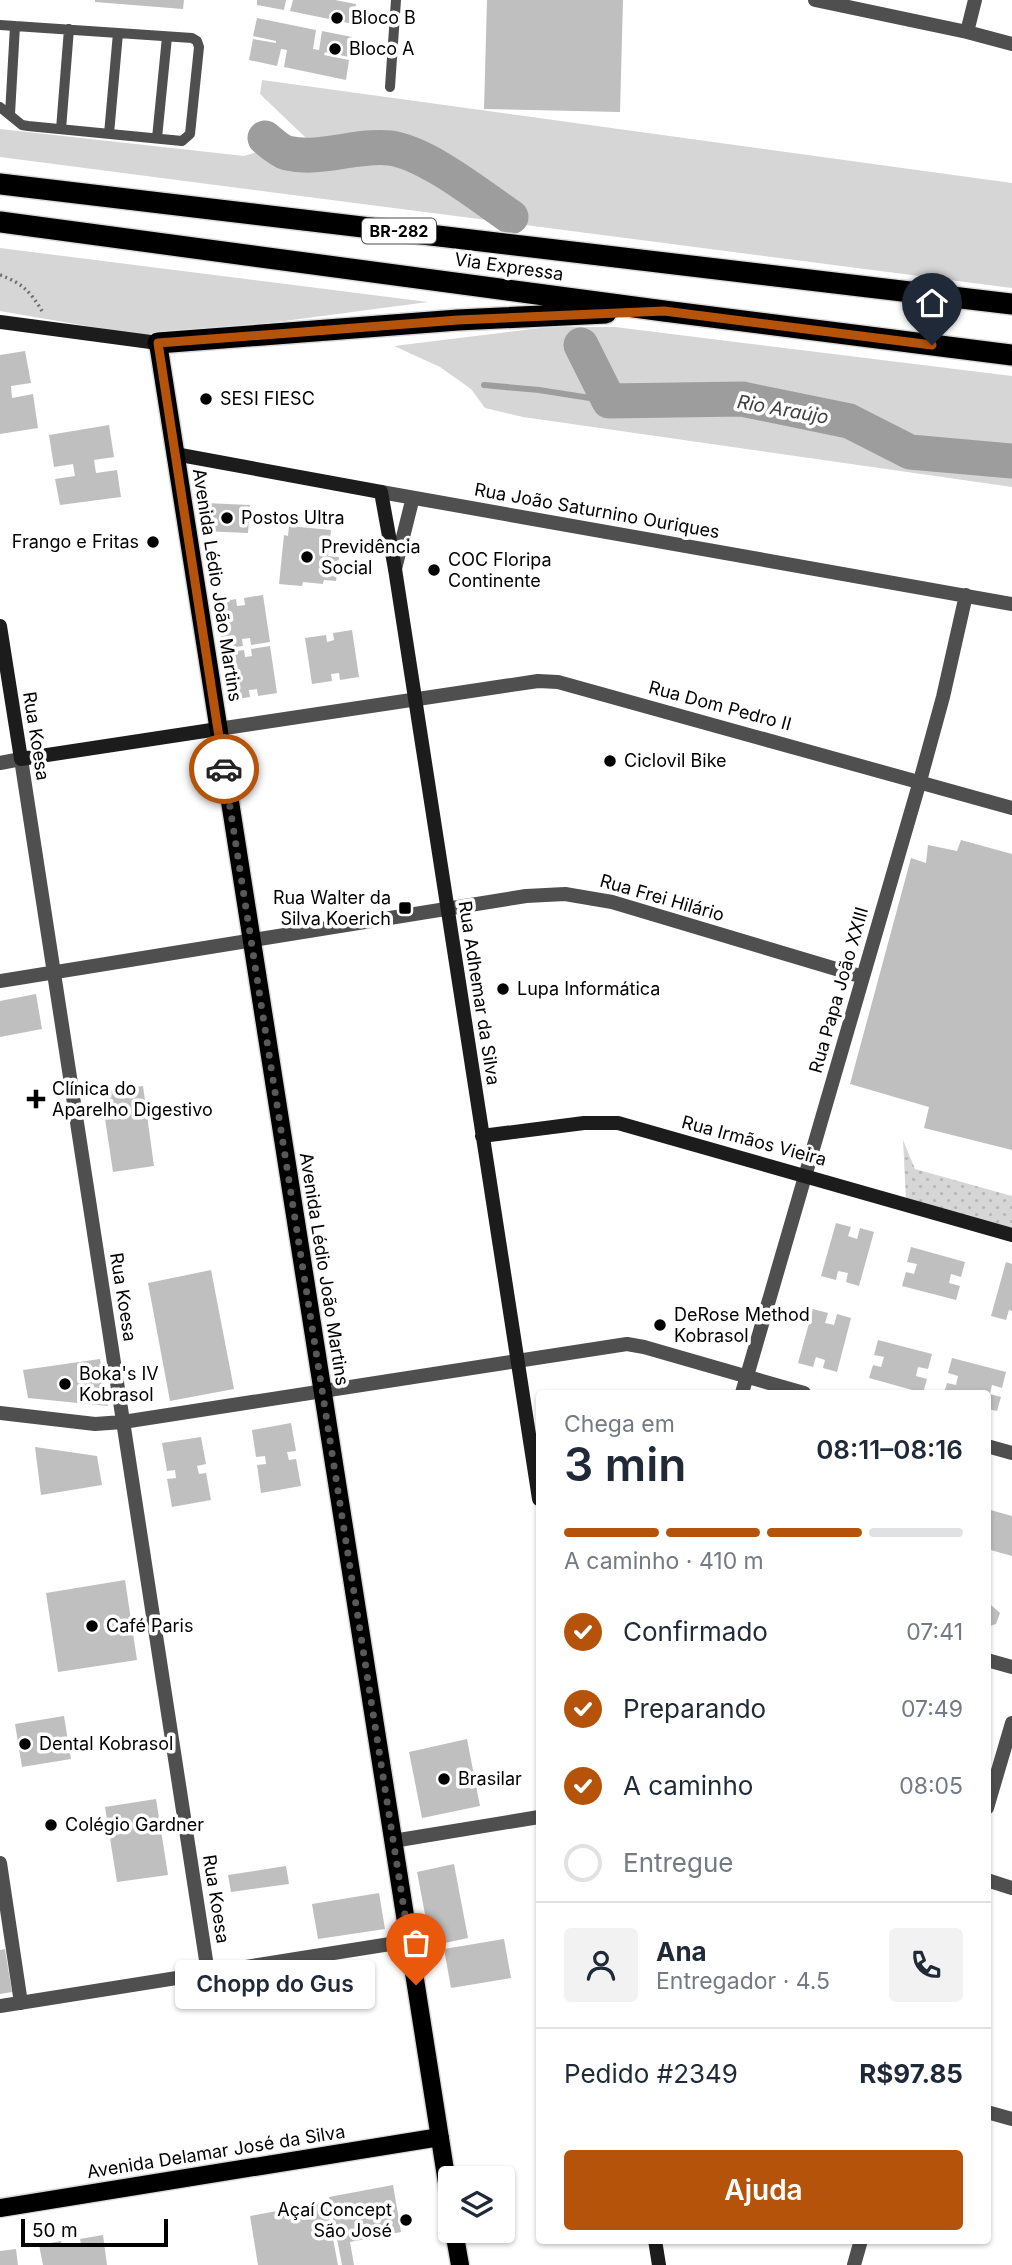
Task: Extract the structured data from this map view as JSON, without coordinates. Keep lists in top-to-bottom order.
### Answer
{
  "streets": {
    "highway": ["BR-282", "Via Expressa"],
    "main road": [
      "Rua João Saturnino Ouriques",
      "Avenida Lédio João Martins",
      "Rua Koesa",
      "Rua Adhemar da Silva",
      "Rua Irmãos Vieira",
      "Avenida Delamar José da Silva"
    ],
    "street": ["Rua Dom Pedro II", "Rua Frei Hilário", "Rua Papa João XXIII"]
  },
  "crossings": [
    ["Rua João Saturnino Ouriques", "Avenida Lédio João Martins"],
    ["Rua João Saturnino Ouriques", "Rua Papa João XXIII"],
    ["Rua João Saturnino Ouriques", "Rua Adhemar da Silva"],
    ["Avenida Lédio João Martins", "Rua Dom Pedro II"],
    ["Avenida Lédio João Martins", "Avenida Delamar José da Silva"],
    ["Rua Dom Pedro II", "Rua Papa João XXIII"],
    ["Rua Dom Pedro II", "Rua Adhemar da Silva"],
    ["Rua Frei Hilário", "Rua Papa João XXIII"],
    ["Rua Frei Hilário", "Rua Adhemar da Silva"],
    ["Rua Papa João XXIII", "Rua Irmãos Vieira"],
    ["Rua Adhemar da Silva", "Rua Irmãos Vieira"]
  ],
  "water": ["Rio Araújo"],
  "places": {
    "other": [
      "Bloco B",
      "Bloco A",
      "SESI FIESC",
      "Postos Ultra",
      "Frango e Fritas",
      "Previdência Social",
      "COC Floripa Continente",
      "Ciclovil Bike",
      "Lupa Informática",
      "DeRose Method Kobrasol",
      "Boka's IV Kobrasol",
      "Café Paris",
      "Dental Kobrasol",
      "Brasilar",
      "Colégio Gardner",
      "Chopp do Gus",
      "Açaí Concept São José"
    ],
    "transit": ["Rua Walter da Silva Koerich"],
    "health": ["Clínica do Aparelho Digestivo"]
  },
  "scale_bar": "50 m",
  "page": {
    "heading": ["3 min", "Chega em", "08:11–08:16"],
    "panel": [
      "Ana",
      "Entregador · 4.5",
      "Pedido #2349",
      "R$97.85"
    ],
    "bar": "A caminho · 410 m",
    "list": [
      ["Confirmado", "07:41"],
      ["Preparando", "07:49"],
      ["A caminho", "08:05"],
      "Entregue"
    ],
    "bubble": "Chopp do Gus",
    "buttons": "Ajuda",
    "scale": "50 m"
  }
}
